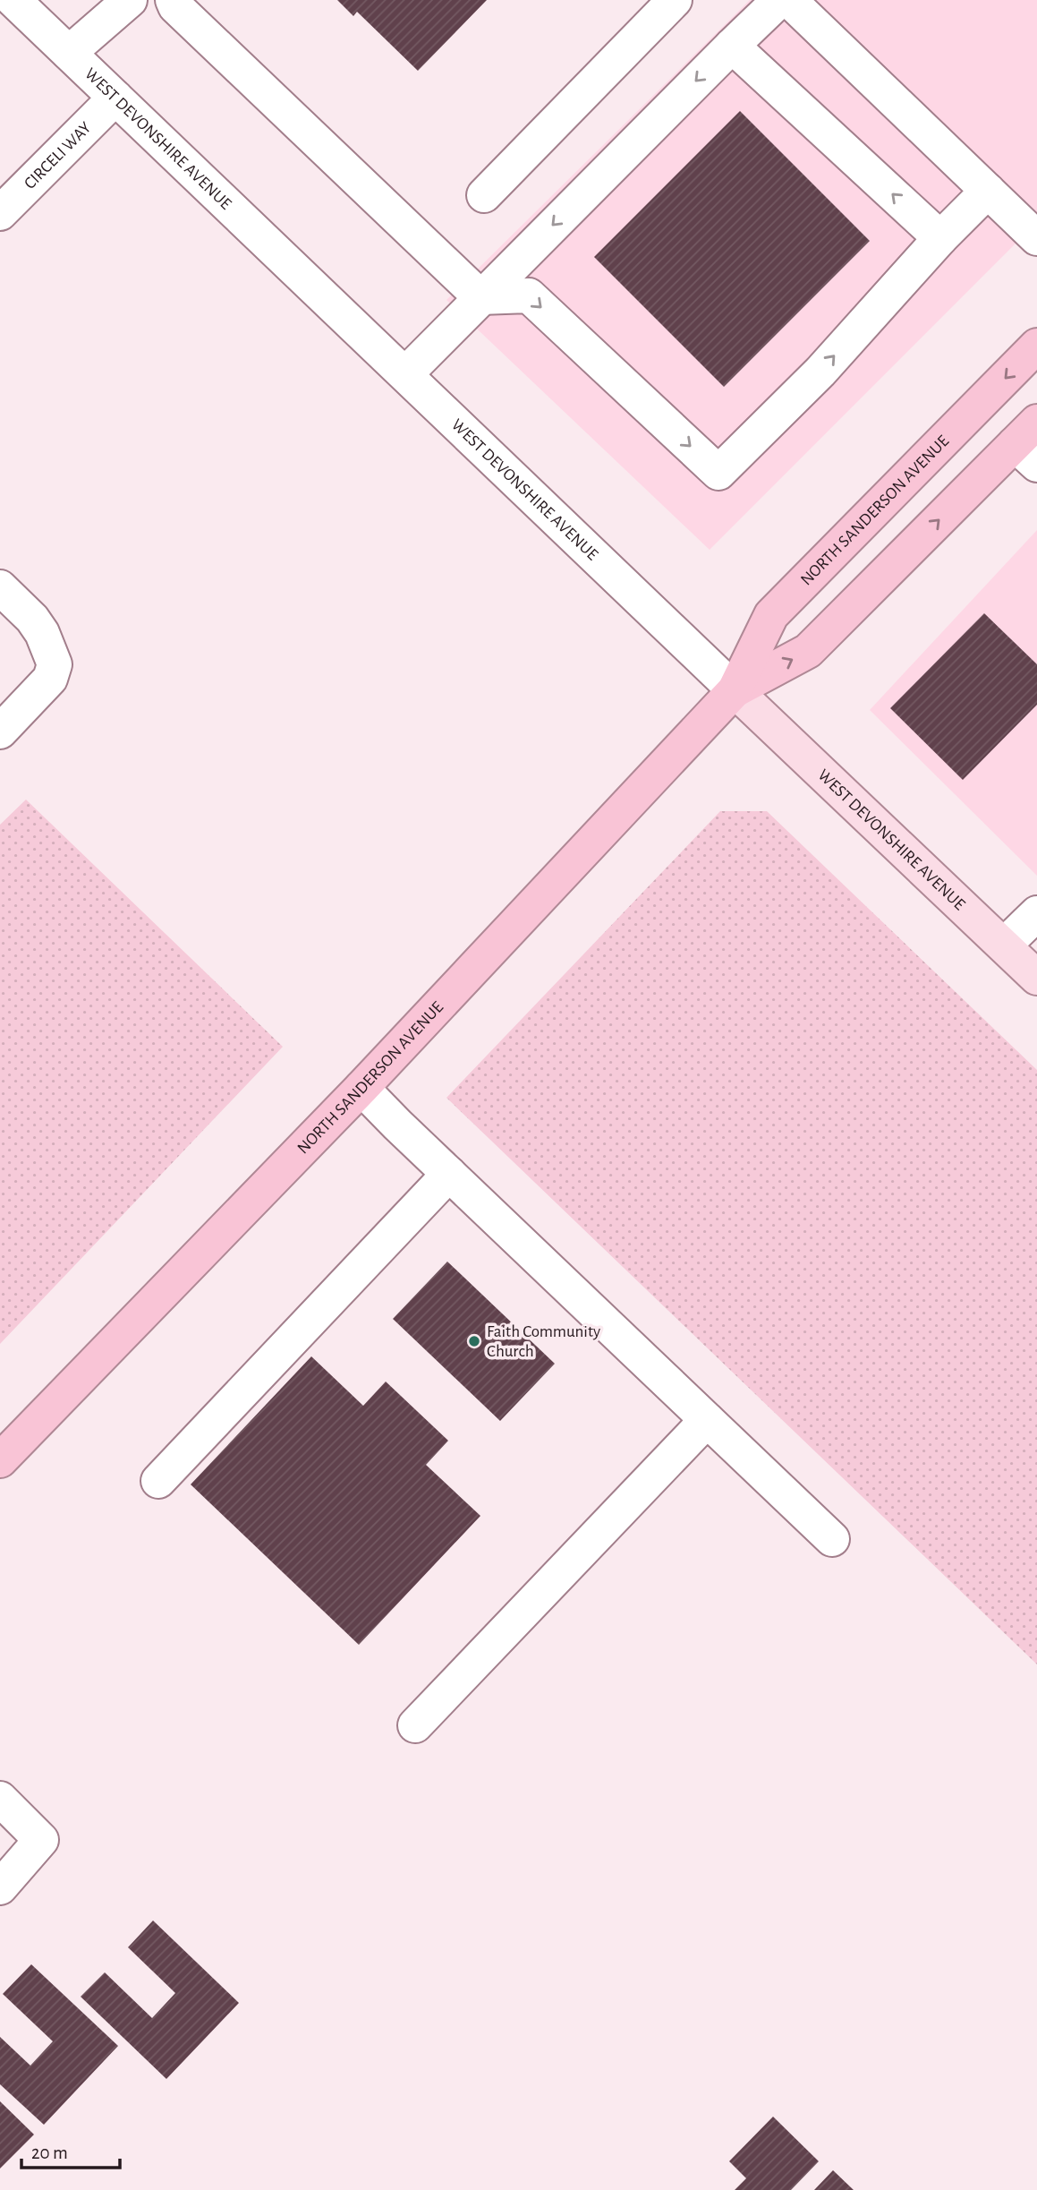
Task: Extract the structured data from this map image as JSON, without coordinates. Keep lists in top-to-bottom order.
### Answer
{
  "streets": {
    "highway": ["NORTH SANDERSON AVENUE"],
    "main road": ["WEST DEVONSHIRE AVENUE"],
    "street": ["CIRCELI WAY"]
  },
  "crossings": [
    ["WEST DEVONSHIRE AVENUE", "CIRCELI WAY"],
    ["WEST DEVONSHIRE AVENUE", "NORTH SANDERSON AVENUE"]
  ],
  "places": ["Faith Community Church"],
  "scale_bar": "20 m"
}
